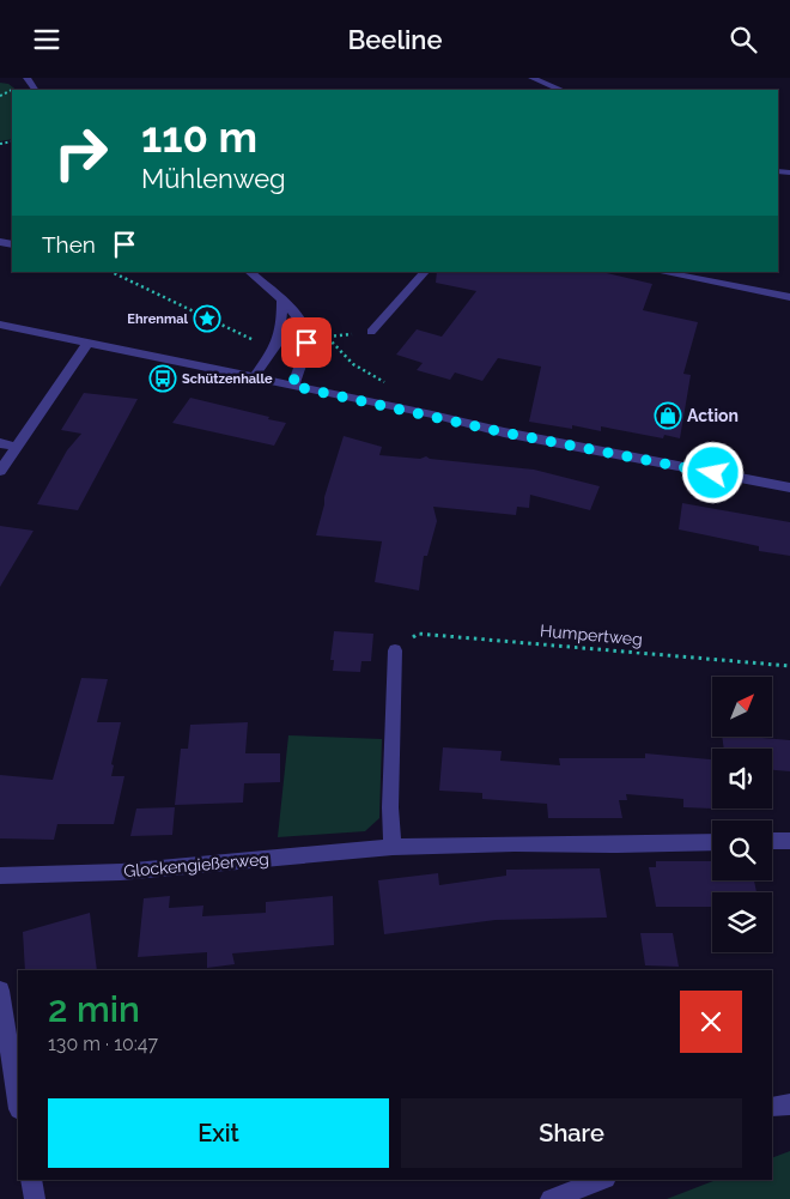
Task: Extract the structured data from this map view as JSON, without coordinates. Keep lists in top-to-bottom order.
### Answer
{
  "streets": {
    "street": ["Glockengießerweg"],
    "path": ["Humpertweg"]
  },
  "places": {
    "place": ["Ehrenmal"],
    "bus stop": ["Schützenhalle"],
    "shop": ["Action"]
  },
  "north": "top right",
  "page": {
    "header": "Beeline",
    "turn": ["110 m", "Mühlenweg"],
    "then": "Then",
    "heading": ["2 min", "130 m · 10:47"],
    "buttons": ["Exit", "Share"]
  }
}
